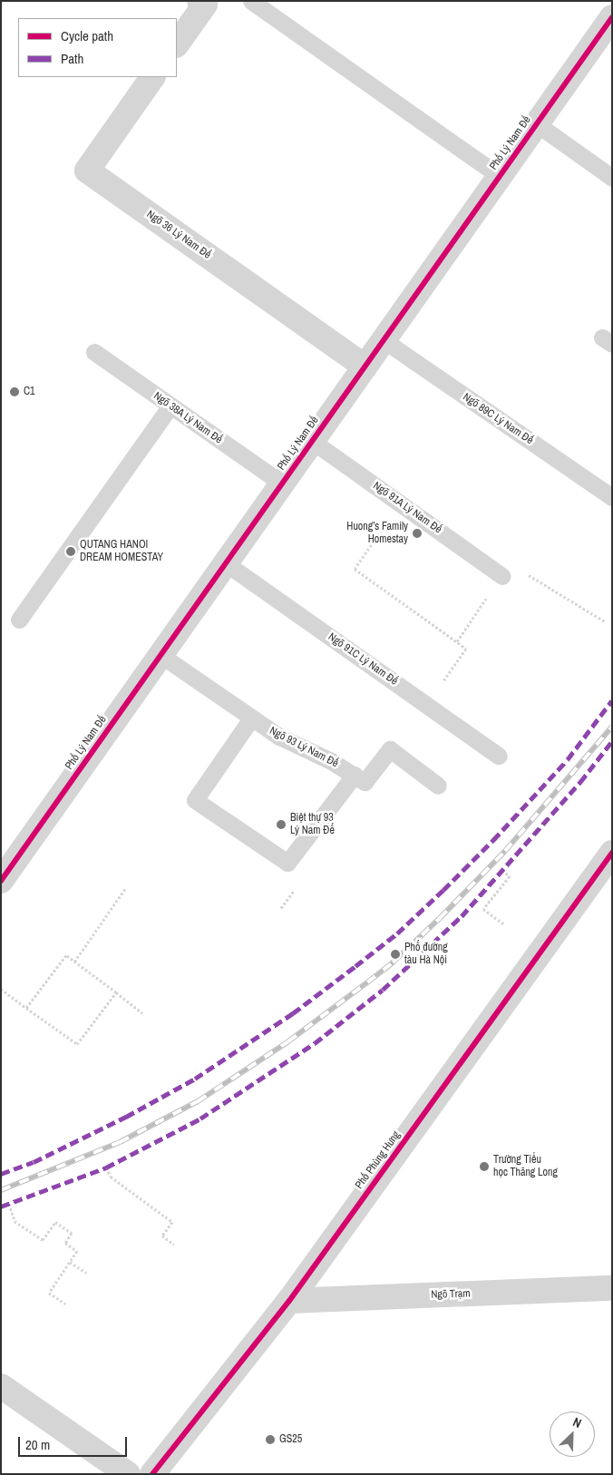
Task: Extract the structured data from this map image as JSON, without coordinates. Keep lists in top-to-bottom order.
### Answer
{
  "streets": {
    "street": [
      "Phố Lý Nam Đế",
      "Ngõ 36 Lý Nam Đế",
      "Phố Phùng Hưng",
      "Ngõ Trạm"
    ],
    "lane": [
      "Ngõ 38A Lý Nam Đế",
      "Ngõ 89C Lý Nam Đế",
      "Ngõ 91A Lý Nam Đế",
      "Ngõ 91C Lý Nam Đế",
      "Ngõ 93 Lý Nam Đế"
    ]
  },
  "crossings": [
    ["Phố Lý Nam Đế", "Ngõ 36 Lý Nam Đế"],
    ["Phố Lý Nam Đế", "Ngõ 38A Lý Nam Đế"],
    ["Phố Lý Nam Đế", "Ngõ 89C Lý Nam Đế"],
    ["Phố Lý Nam Đế", "Ngõ 91A Lý Nam Đế"],
    ["Phố Lý Nam Đế", "Ngõ 91C Lý Nam Đế"],
    ["Phố Lý Nam Đế", "Ngõ 93 Lý Nam Đế"],
    ["Phố Phùng Hưng", "Ngõ Trạm"]
  ],
  "places": [
    "C1",
    "Huong’s Family Homestay",
    "QUTANG HANOI DREAM HOMESTAY",
    "Biệt thự 93 Lý Nam Đế",
    "Phố đường tàu Hà Nội",
    "Trường Tiểu học Thăng Long",
    "GS25"
  ],
  "legend": ["Cycle path", "Path"],
  "scale_bar": "20 m",
  "north": "top right"
}
